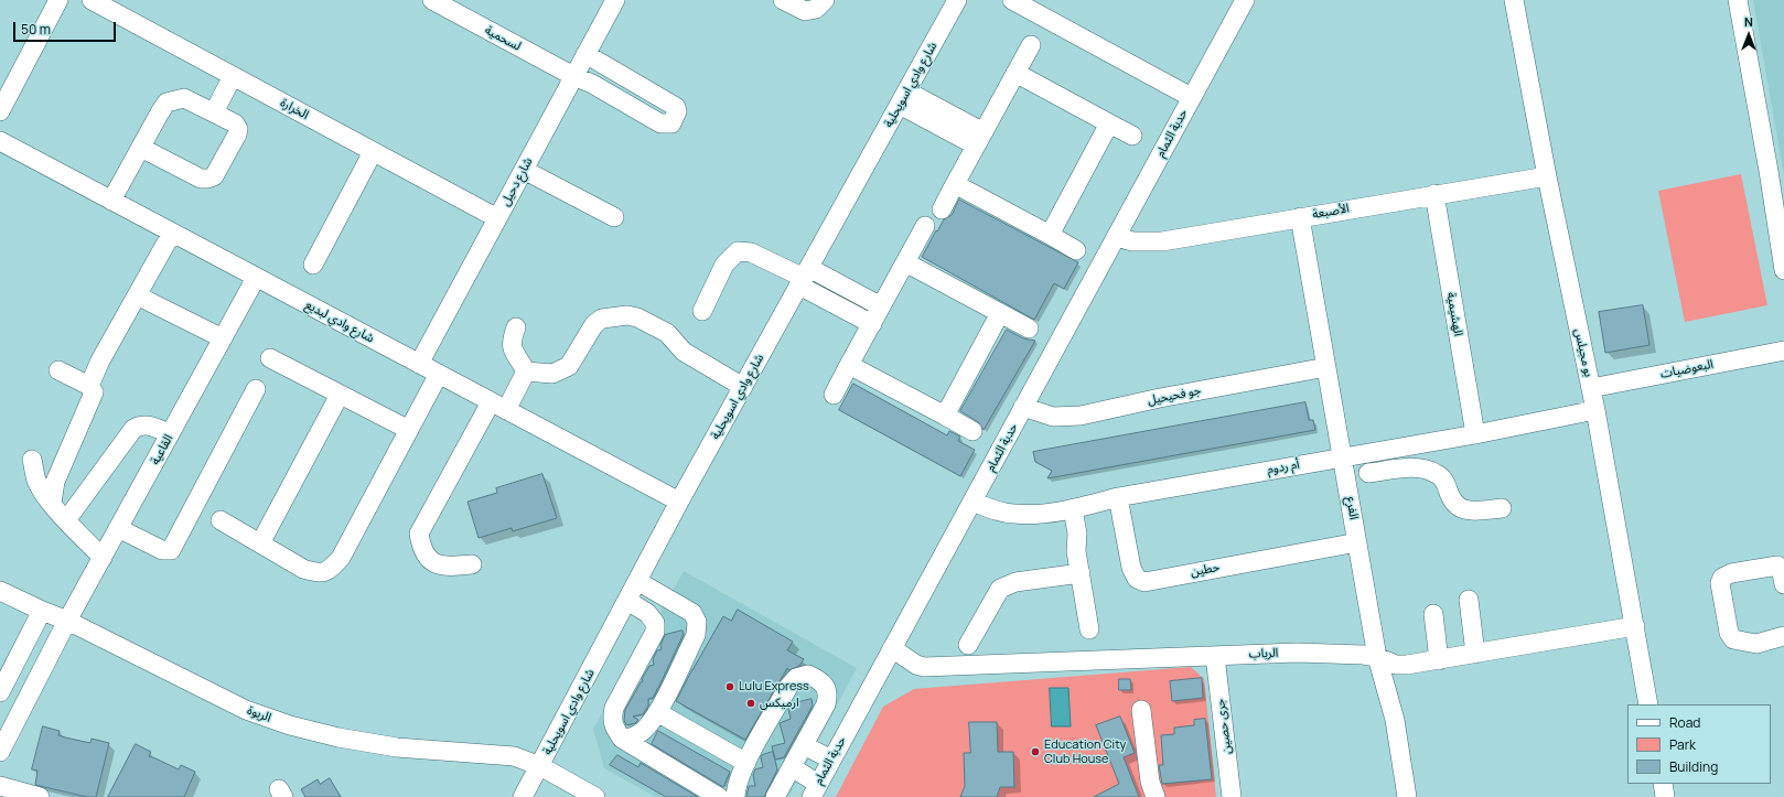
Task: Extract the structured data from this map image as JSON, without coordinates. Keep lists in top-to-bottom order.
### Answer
{
  "streets": {
    "street": [
      "لسحمية",
      "شارع وادي اسويحلية",
      "الخرارة",
      "حدبة الثمام",
      "شارع دحيل",
      "الأصبعة",
      "الهشيمية",
      "شارع وادي لبديع",
      "بو مجيلس",
      "البعوضيات",
      "جو فحيحيل",
      "القاعية",
      "أم ردوم",
      "الفرع",
      "حطين",
      "الرباب",
      "الربوة",
      "جرى حصين"
    ]
  },
  "crossings": [
    ["لسحمية", "شارع دحيل"],
    ["شارع وادي اسويحلية", "شارع وادي لبديع"],
    ["شارع وادي اسويحلية", "الربوة"],
    ["الخرارة", "شارع دحيل"],
    ["حدبة الثمام", "الأصبعة"],
    ["حدبة الثمام", "جو فحيحيل"],
    ["حدبة الثمام", "أم ردوم"],
    ["حدبة الثمام", "الرباب"],
    ["شارع دحيل", "شارع وادي لبديع"],
    ["الأصبعة", "الهشيمية"],
    ["الأصبعة", "بو مجيلس"],
    ["الأصبعة", "الفرع"],
    ["الهشيمية", "أم ردوم"],
    ["شارع وادي لبديع", "القاعية"],
    ["بو مجيلس", "البعوضيات"],
    ["بو مجيلس", "أم ردوم"],
    ["بو مجيلس", "الرباب"],
    ["جو فحيحيل", "الفرع"],
    ["القاعية", "الربوة"],
    ["أم ردوم", "الفرع"],
    ["أم ردوم", "حطين"],
    ["الفرع", "حطين"],
    ["الفرع", "الرباب"],
    ["الرباب", "جرى حصين"]
  ],
  "places": ["Lulu Express", "ارميكس", "Education City Club House"],
  "legend": ["Road", "Park", "Building"],
  "scale_bar": "50 m",
  "north": "top"
}
